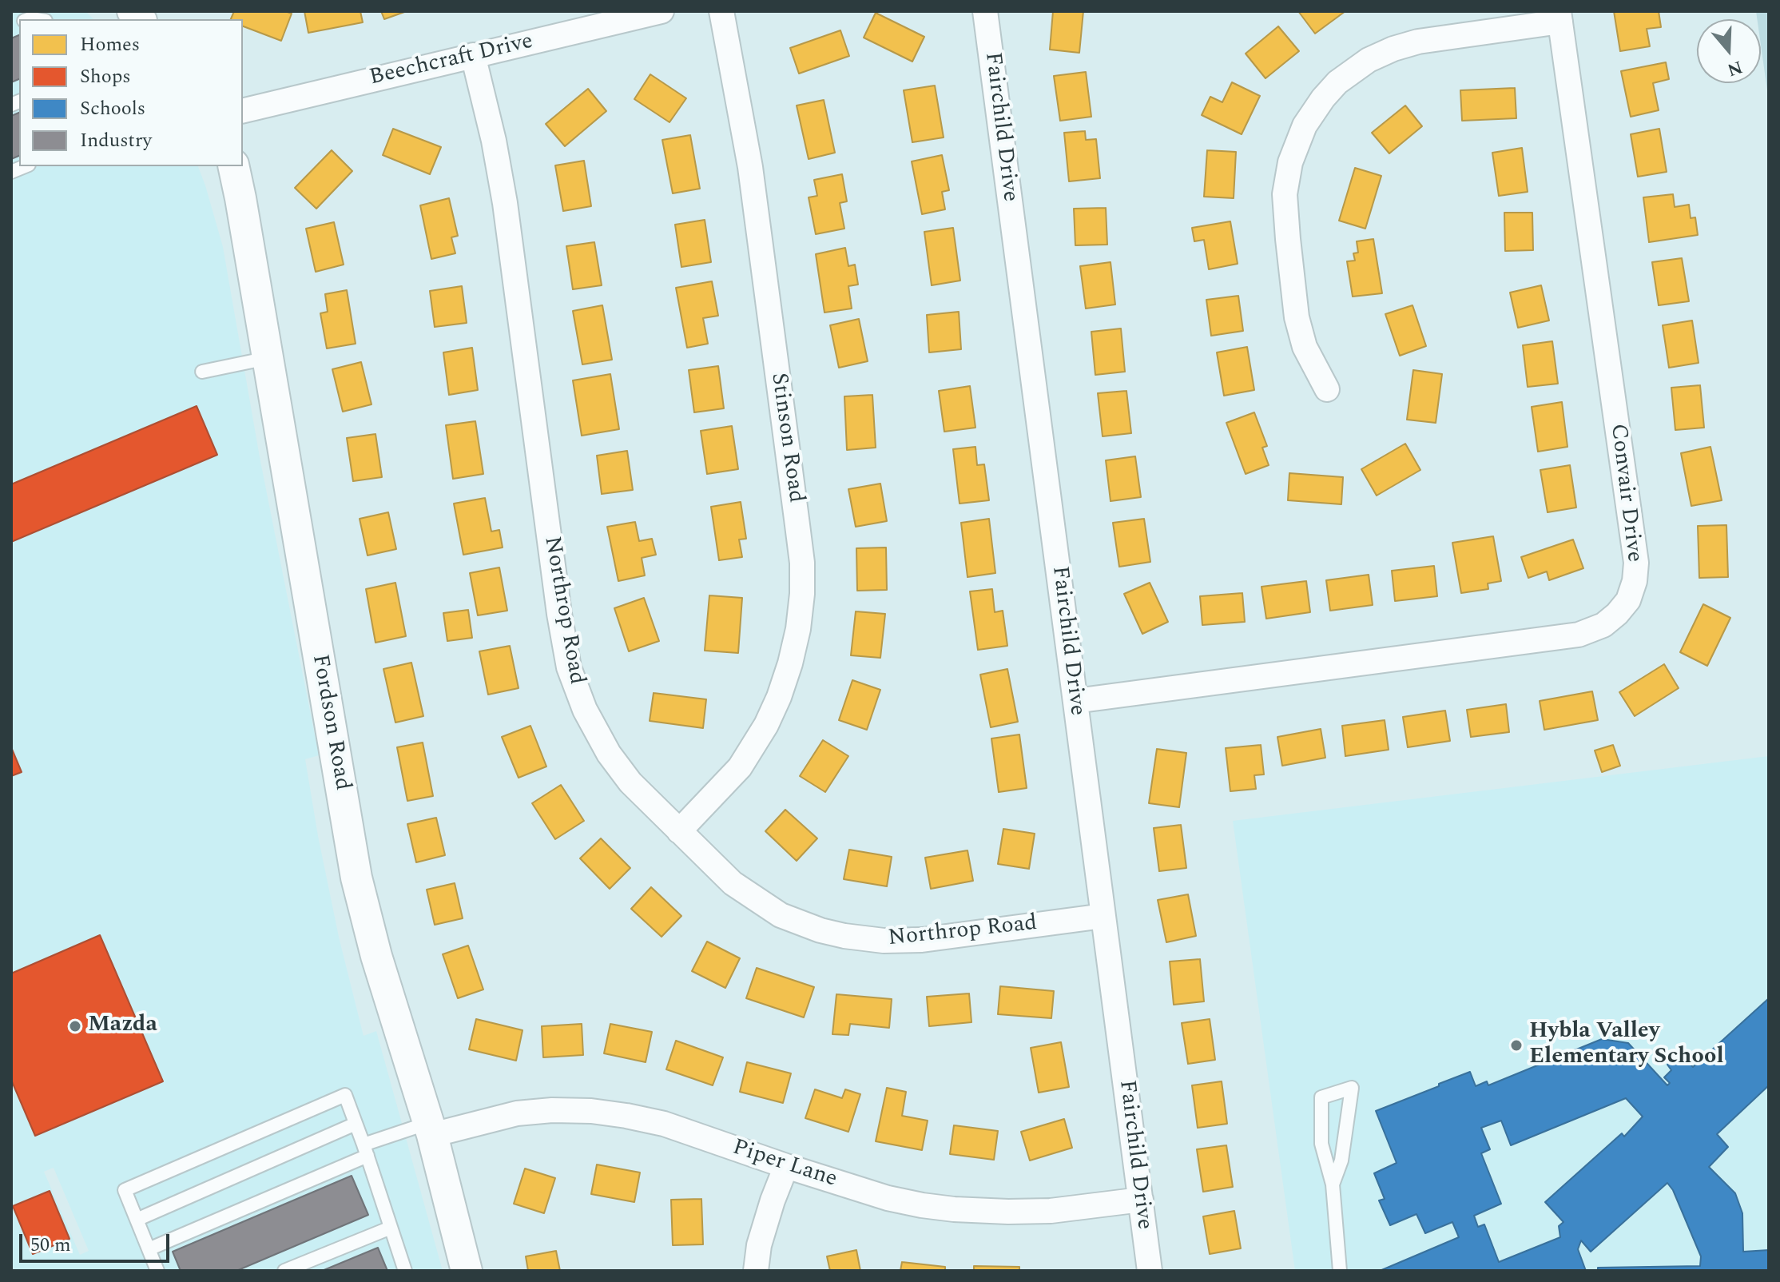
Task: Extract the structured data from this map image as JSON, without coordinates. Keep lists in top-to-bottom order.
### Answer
{
  "streets": {
    "street": [
      "Beechcraft Drive",
      "Fairchild Drive",
      "Stinson Road",
      "Convair Drive",
      "Northrop Road",
      "Fordson Road",
      "Piper Lane"
    ]
  },
  "crossings": [
    ["Beechcraft Drive", "Northrop Road"],
    ["Fairchild Drive", "Convair Drive"],
    ["Fairchild Drive", "Northrop Road"],
    ["Fairchild Drive", "Piper Lane"],
    ["Stinson Road", "Northrop Road"],
    ["Fordson Road", "Piper Lane"]
  ],
  "places": ["Mazda", "Hybla Valley Elementary School"],
  "legend": [
    "Homes",
    "Shops",
    "Schools",
    "Industry"
  ],
  "scale_bar": "50 m",
  "north": "bottom"
}
